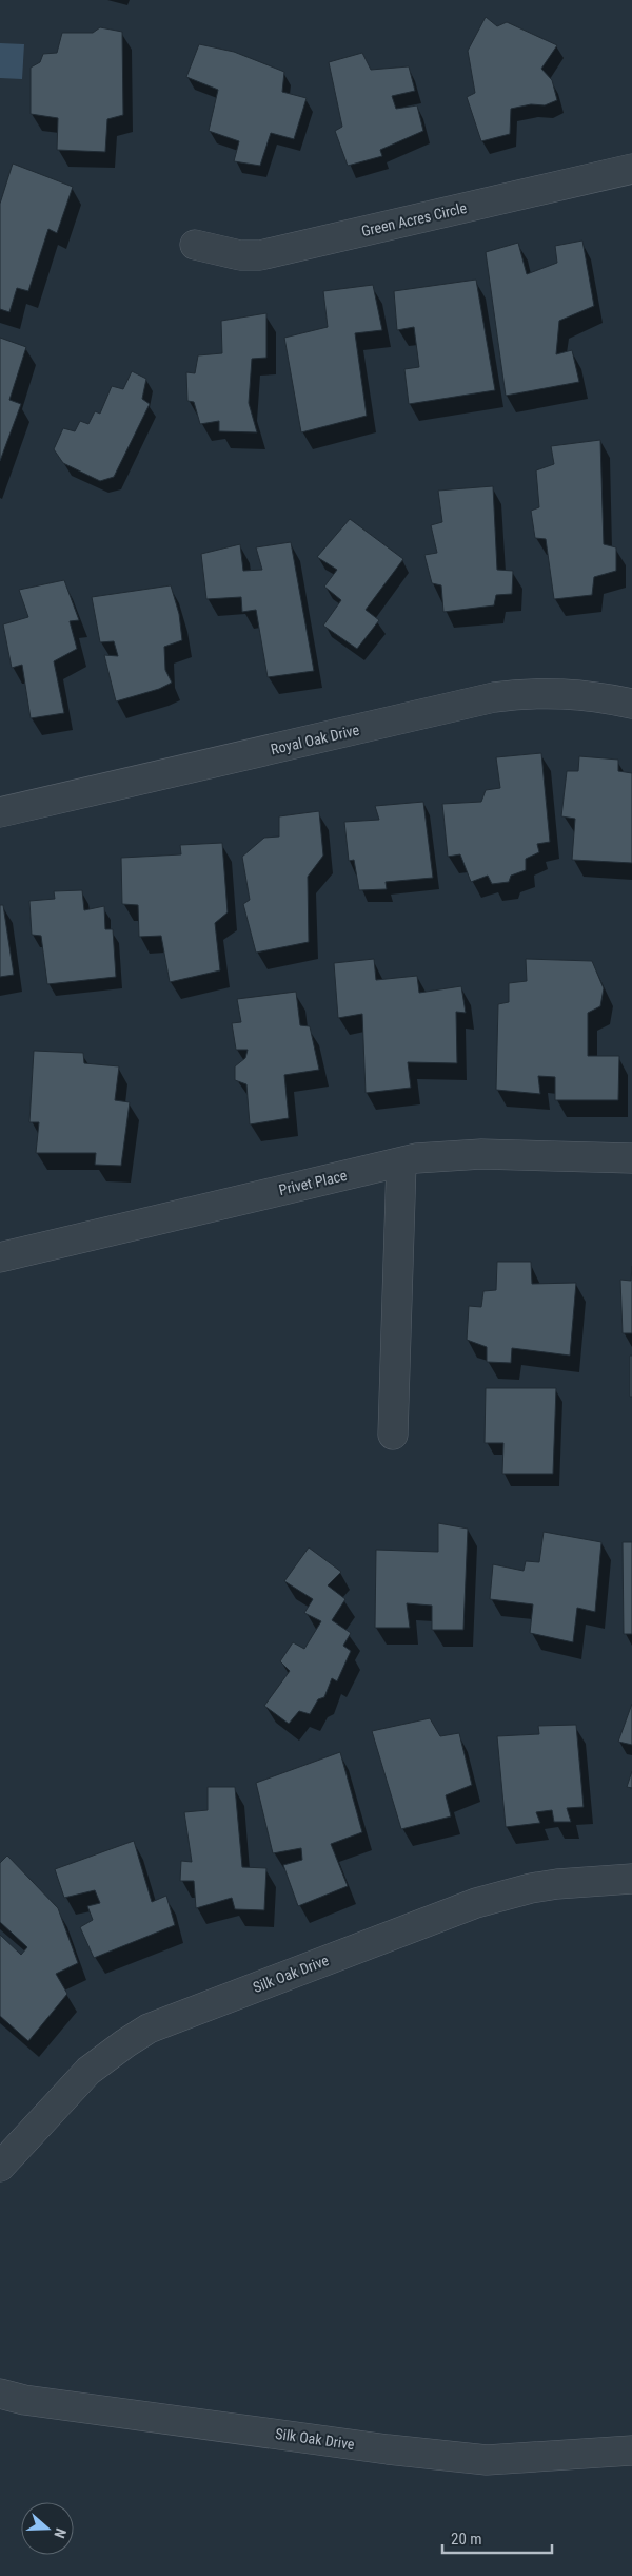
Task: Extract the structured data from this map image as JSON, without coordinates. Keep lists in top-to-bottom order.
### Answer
{
  "streets": {
    "street": [
      "Green Acres Circle",
      "Royal Oak Drive",
      "Privet Place",
      "Silk Oak Drive"
    ]
  },
  "scale_bar": "20 m",
  "north": "right"
}
